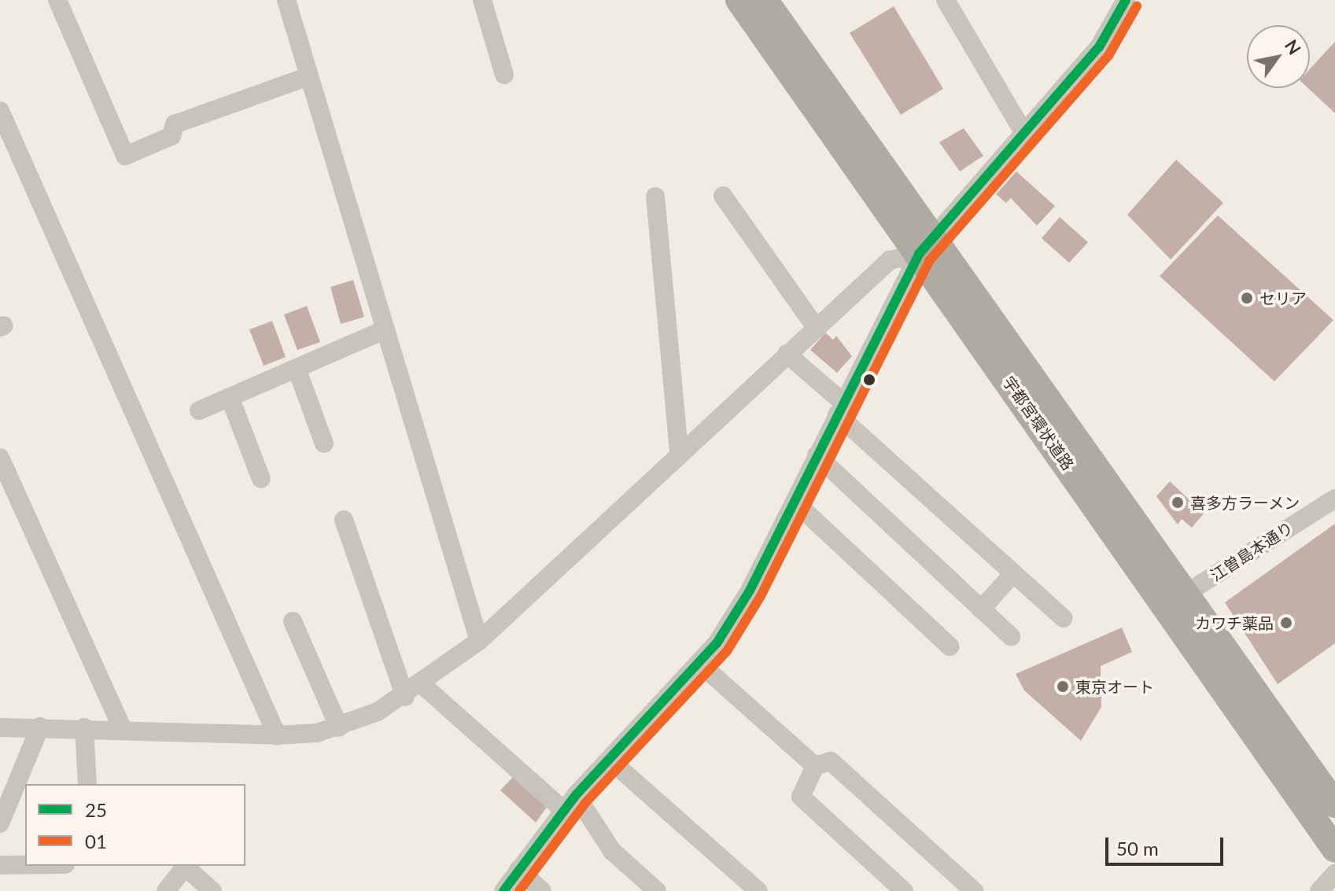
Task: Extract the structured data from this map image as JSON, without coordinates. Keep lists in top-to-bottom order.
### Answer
{
  "streets": {
    "highway": ["宇都宮環状道路"],
    "street": ["江曽島本通り"]
  },
  "crossings": [
    ["宇都宮環状道路", "江曽島本通り"]
  ],
  "places": [
    "セリア",
    "喜多方ラーメン",
    "カワチ薬品",
    "東京オート"
  ],
  "lines": ["transit line 25", "transit line 01"],
  "legend": ["25", "01"],
  "scale_bar": "50 m",
  "north": "top right"
}
